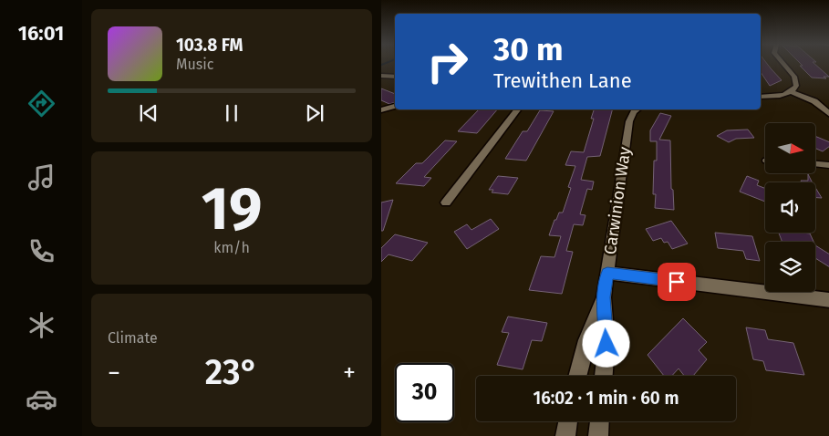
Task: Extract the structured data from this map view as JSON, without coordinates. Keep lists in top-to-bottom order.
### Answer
{
  "streets": {
    "street": ["Carwinion Way"]
  },
  "north": "right",
  "page": {
    "tabs": "16:01",
    "turn": ["30 m", "Trewithen Lane"],
    "song": ["103.8 FM", "Music"],
    "tile": [
      ["19", "km/h"],
      "Climate"
    ],
    "heat": ["−", "23°", "+"],
    "limit": "30",
    "trip": "16:02 · 1 min · 60 m"
  }
}
